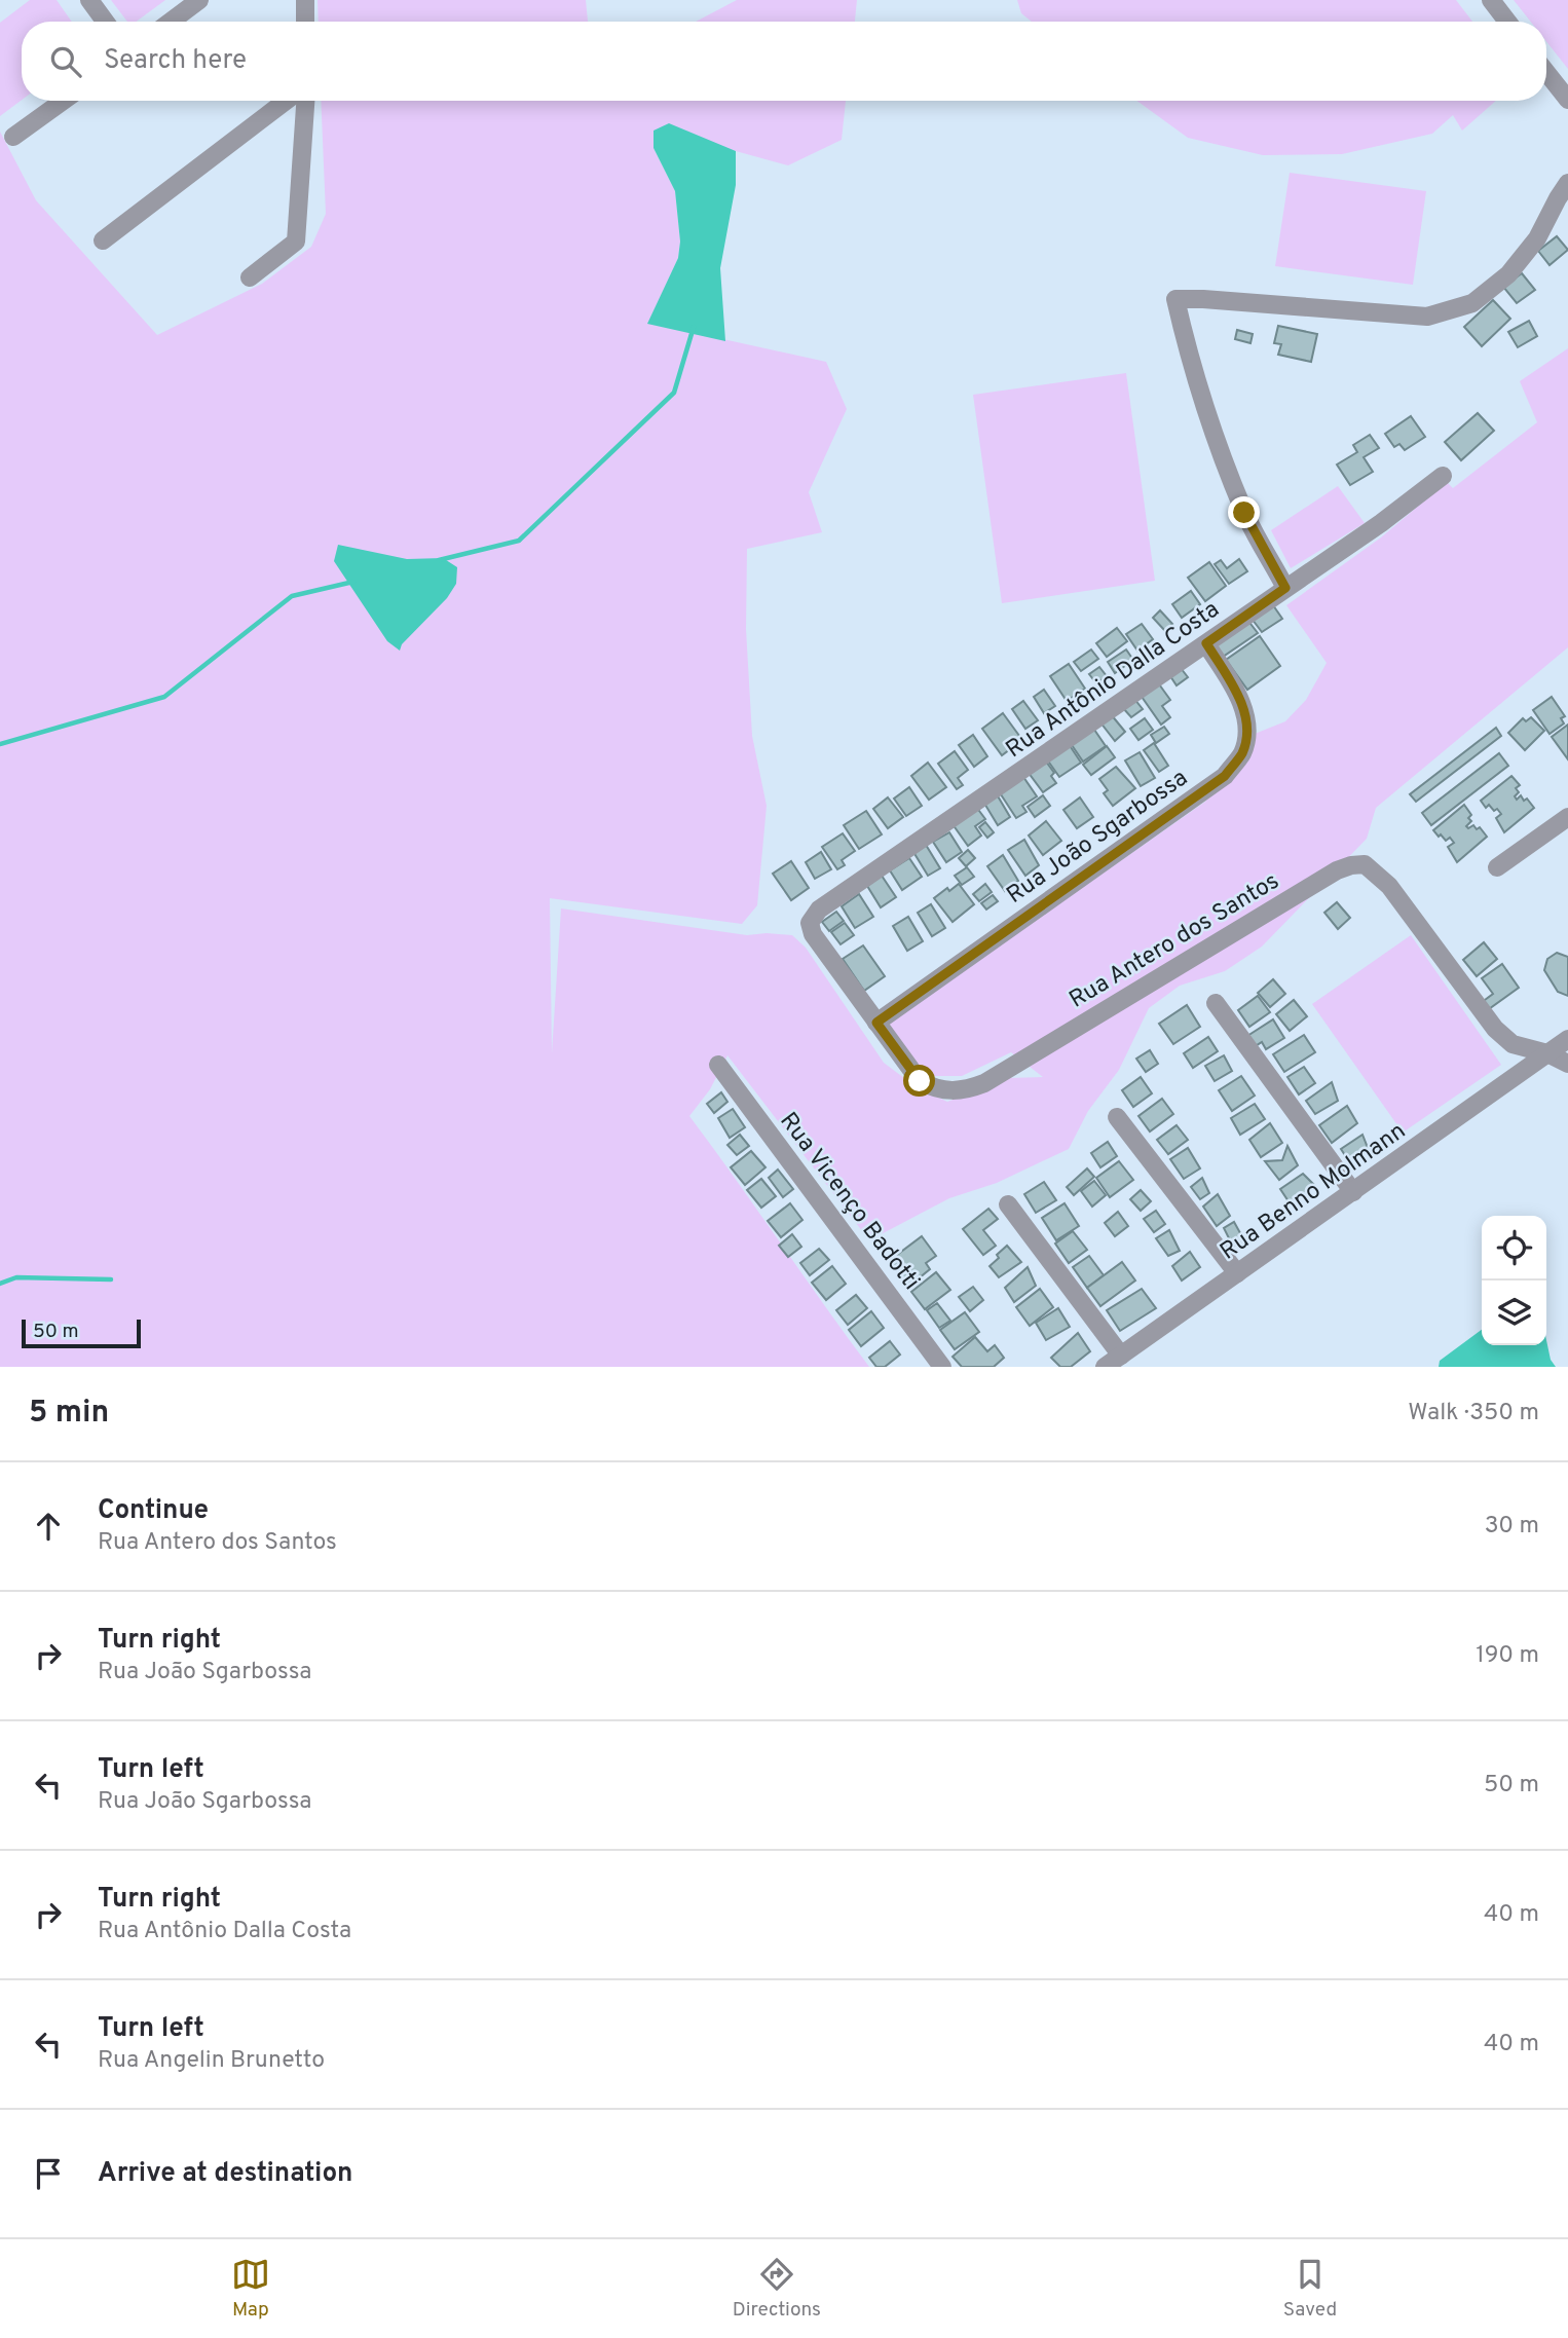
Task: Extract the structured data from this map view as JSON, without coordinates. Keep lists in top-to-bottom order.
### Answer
{
  "streets": {
    "street": [
      "Rua Antônio Dalla Costa",
      "Rua João Sgarbossa",
      "Rua Antero dos Santos",
      "Rua Benno Molmann",
      "Rua Vicenço Badotti"
    ]
  },
  "crossings": [
    ["Rua Antônio Dalla Costa", "Rua João Sgarbossa"],
    ["Rua Antônio Dalla Costa", "Rua Antero dos Santos"],
    ["Rua João Sgarbossa", "Rua Antero dos Santos"],
    ["Rua Antero dos Santos", "Rua Benno Molmann"]
  ],
  "scale_bar": "50 m",
  "page": {
    "search": "Search here",
    "scale": "50 m",
    "heading": ["5 min", "Walk · 350 m"],
    "list": [
      ["Continue", "Rua Antero dos Santos", "30 m"],
      ["Turn right", "Rua João Sgarbossa", "190 m"],
      ["Turn left", "Rua João Sgarbossa", "50 m"],
      ["Turn right", "Rua Antônio Dalla Costa", "40 m"],
      ["Turn left", "Rua Angelin Brunetto", "40 m"],
      "Arrive at destination"
    ],
    "nav": ["Map", "Directions", "Saved"]
  }
}
